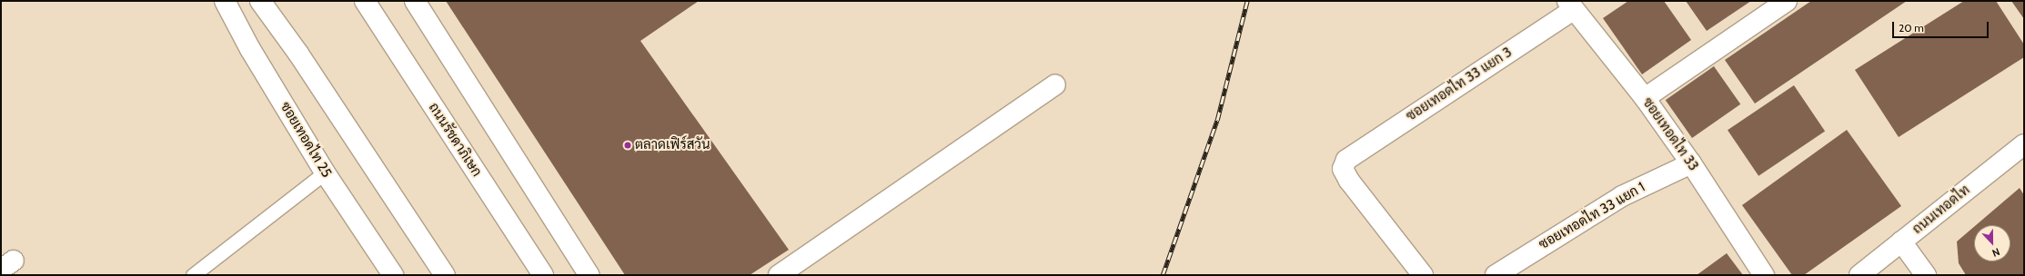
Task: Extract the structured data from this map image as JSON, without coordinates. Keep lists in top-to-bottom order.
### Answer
{
  "streets": {
    "main road": [
      "ซอยเทอดไท 33 แยก 3",
      "ซอยเทอดไท 33",
      "ซอยเทอดไท 25",
      "ถนนรัชดาภิเษก",
      "ถนนเทอดไท",
      "ซอยเทอดไท 33 แยก 1"
    ]
  },
  "crossings": [
    ["ซอยเทอดไท 33 แยก 3", "ซอยเทอดไท 33"],
    ["ซอยเทอดไท 33", "ซอยเทอดไท 33 แยก 1"]
  ],
  "places": ["ตลาดเฟิร์สวัน"],
  "scale_bar": "20 m",
  "north": "bottom"
}
